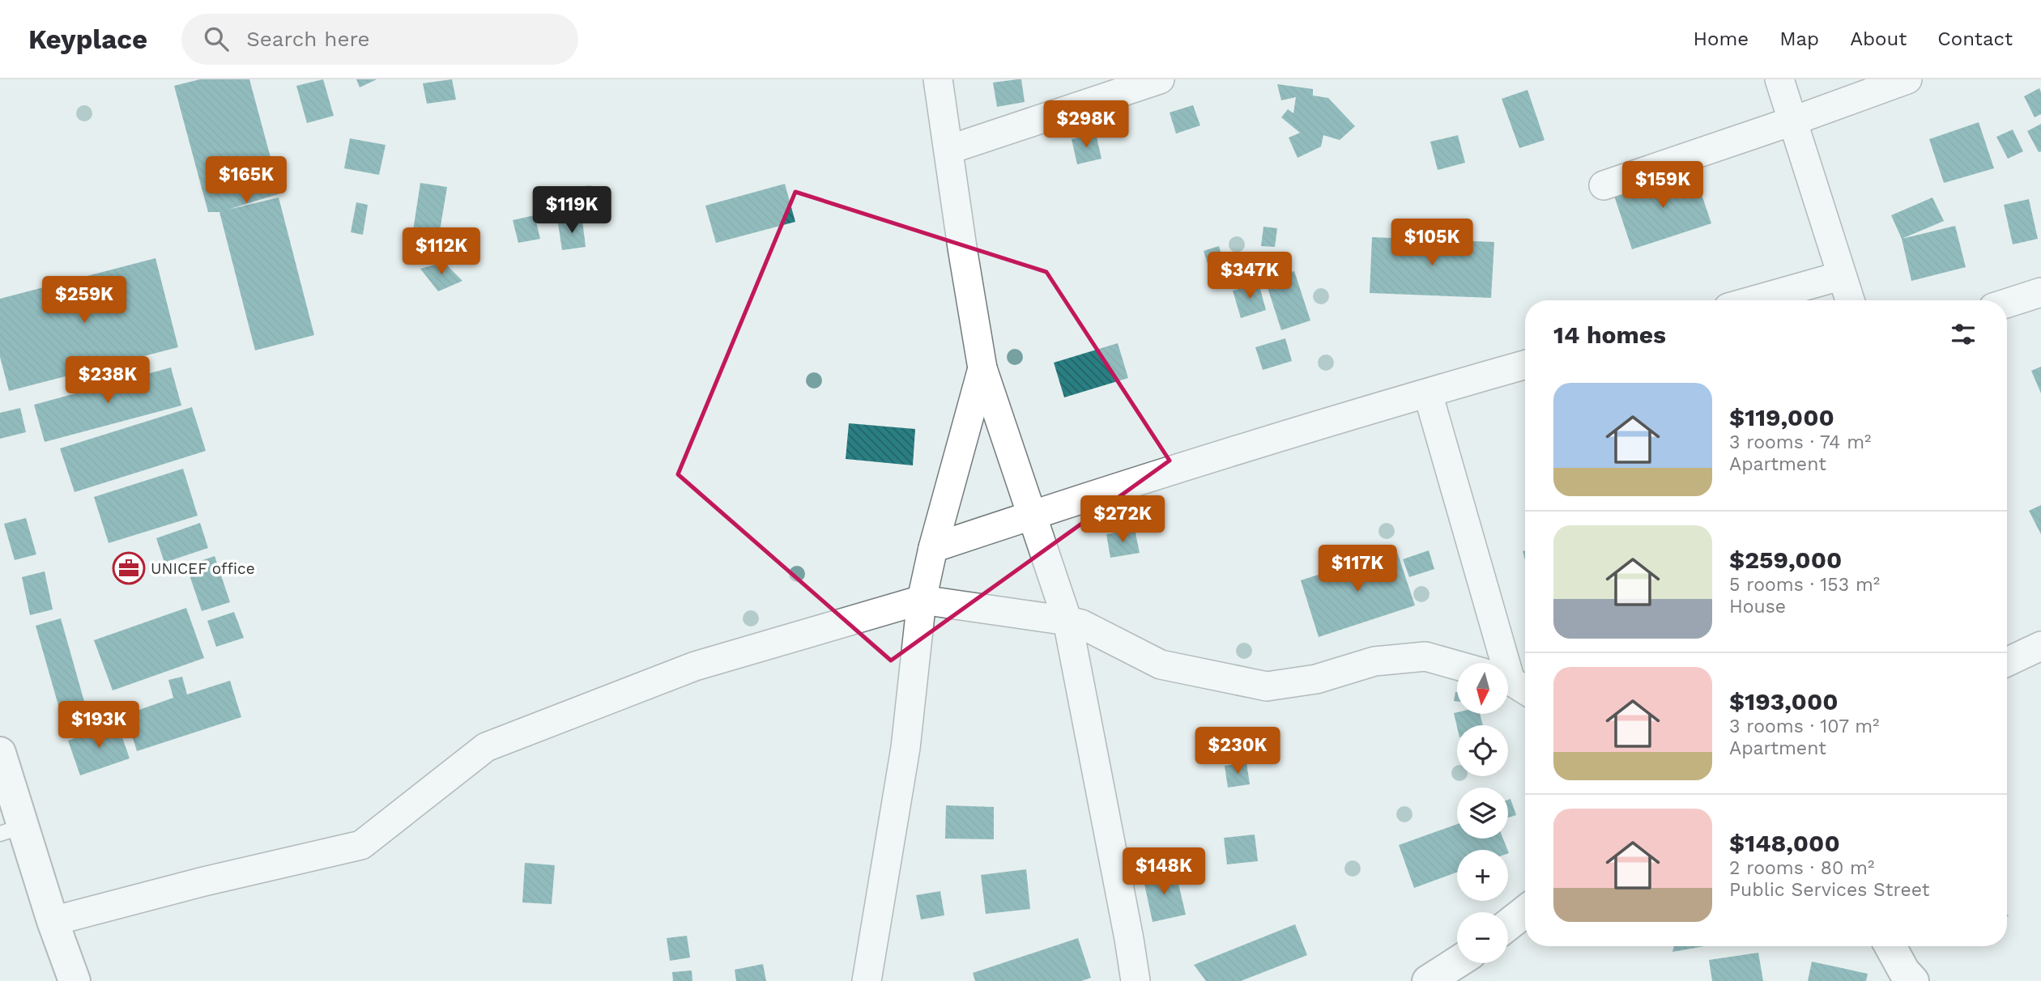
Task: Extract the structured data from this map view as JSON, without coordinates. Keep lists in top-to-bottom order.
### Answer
{
  "places": {
    "office": ["UNICEF office"]
  },
  "north": "bottom",
  "page": {
    "header": "Keyplace",
    "search": "Search here",
    "nav": [
      "Home",
      "Map",
      "About",
      "Contact"
    ],
    "price": [
      "$298K",
      "$165K",
      "$159K",
      "$119K",
      "$105K",
      "$112K",
      "$347K",
      "$259K",
      "$238K",
      "$272K",
      "$117K",
      "$193K",
      "$230K",
      "$148K"
    ],
    "heading": "14 homes",
    "list": [
      {
        "name": "$119,000",
        "note": "3 rooms · 74 m² · Apartment"
      },
      {
        "name": "$259,000",
        "note": "5 rooms · 153 m² · House"
      },
      {
        "name": "$193,000",
        "note": "3 rooms · 107 m² · Apartment"
      },
      {
        "name": "$148,000",
        "note": "2 rooms · 80 m² · Public Services Street"
      }
    ],
    "map_buttons": ["+", "−"]
  }
}
